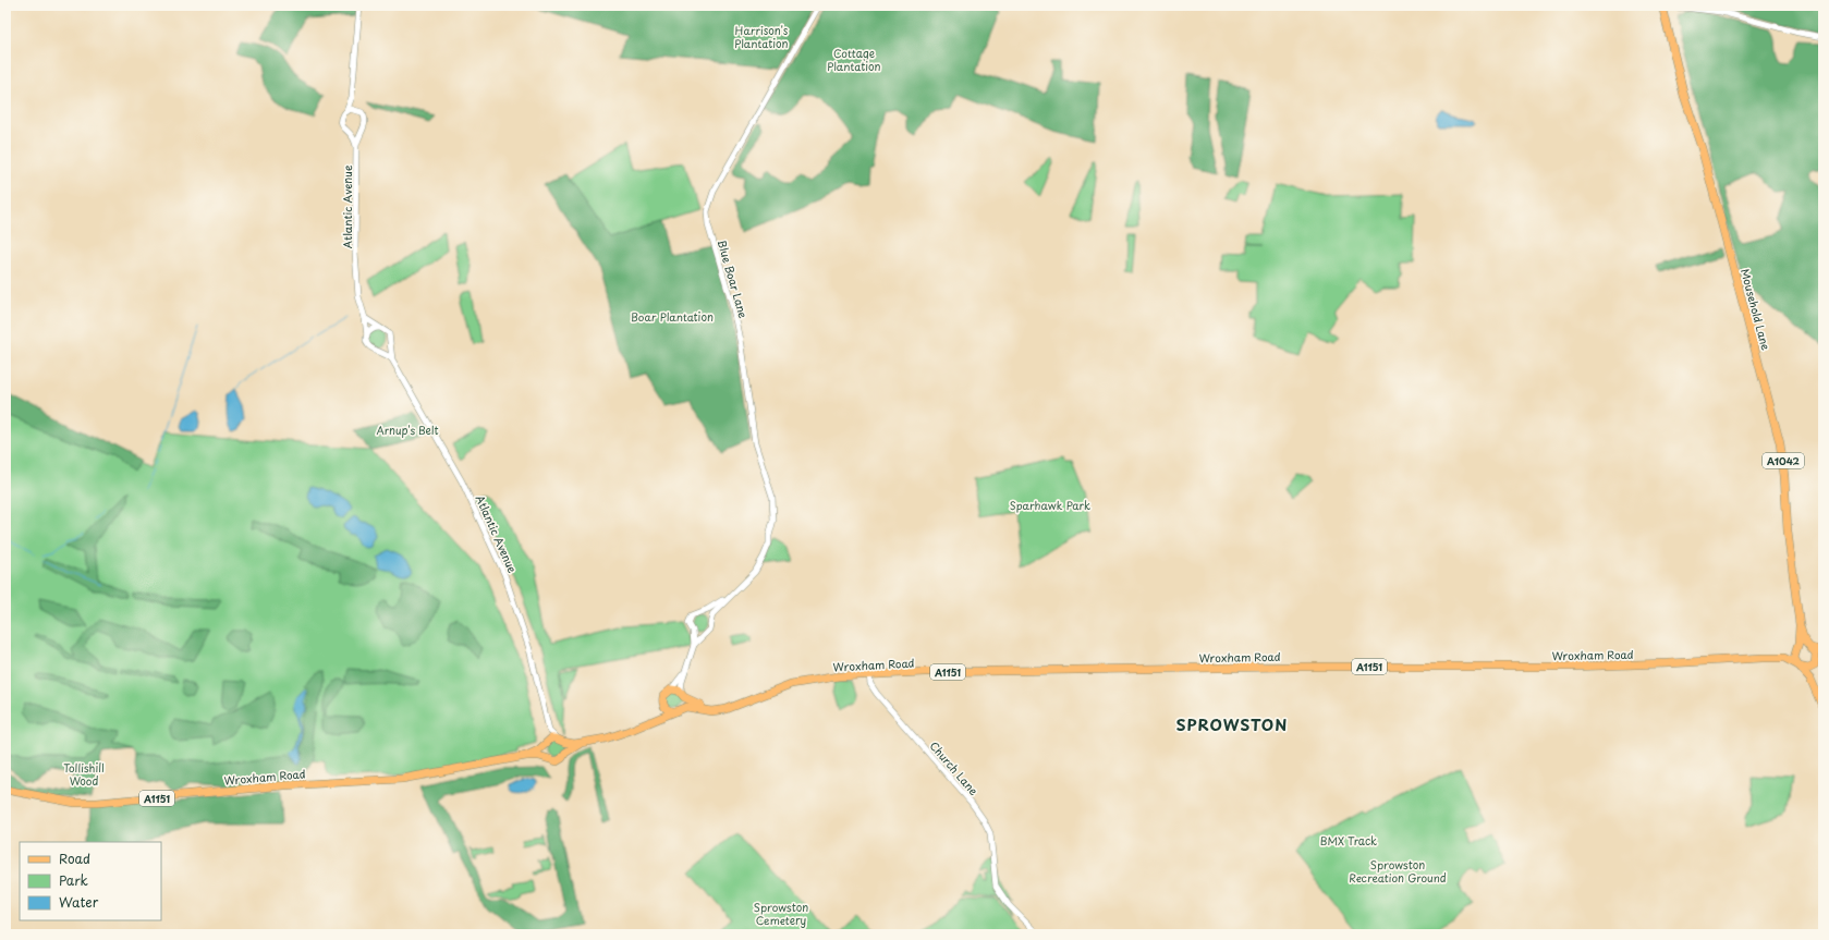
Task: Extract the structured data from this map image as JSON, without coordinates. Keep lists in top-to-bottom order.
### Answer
{
  "streets": {
    "main road": [
      "Mousehold Lane",
      "A1042",
      "Wroxham Road",
      "A1151"
    ],
    "street": ["Atlantic Avenue", "Blue Boar Lane", "Church Lane"]
  },
  "crossings": [
    ["Blue Boar Lane", "Wroxham Road"],
    ["Mousehold Lane", "Wroxham Road"],
    ["Wroxham Road", "Church Lane"]
  ],
  "districts": ["SPROWSTON"],
  "parks": [
    "Harrison's Plantation",
    "Cottage Plantation",
    "Boar Plantation",
    "Arnup's Belt",
    "Sparhawk Park",
    "Tollishill Wood",
    "BMX Track",
    "Sprowston Recreation Ground",
    "Sprowston Cemetery"
  ],
  "legend": ["Road", "Park", "Water"]
}
